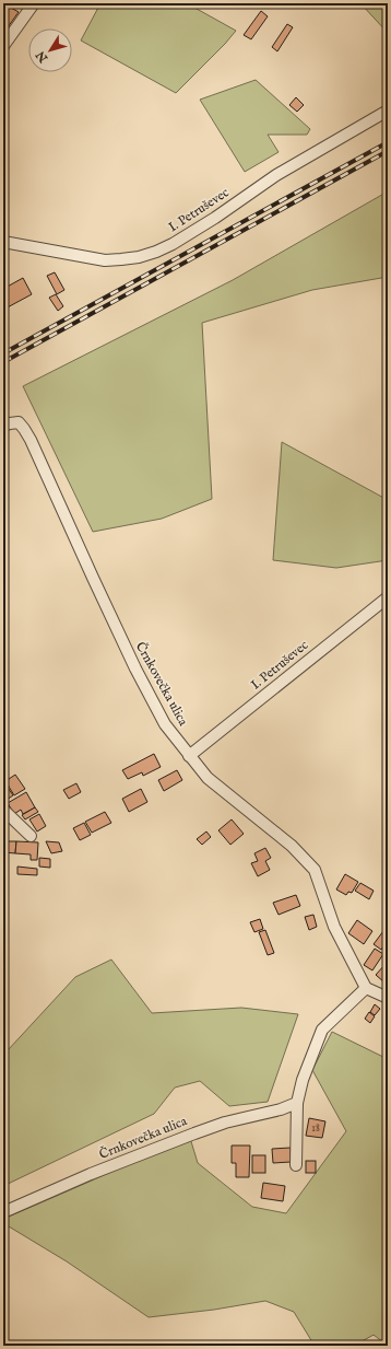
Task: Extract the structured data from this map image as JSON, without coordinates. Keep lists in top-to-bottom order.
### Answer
{
  "streets": {
    "street": ["I. Petruševec", "Črnkovečka ulica"]
  },
  "crossings": [
    ["I. Petruševec", "Črnkovečka ulica"]
  ],
  "house_numbers": ["18"],
  "north": "bottom left"
}
